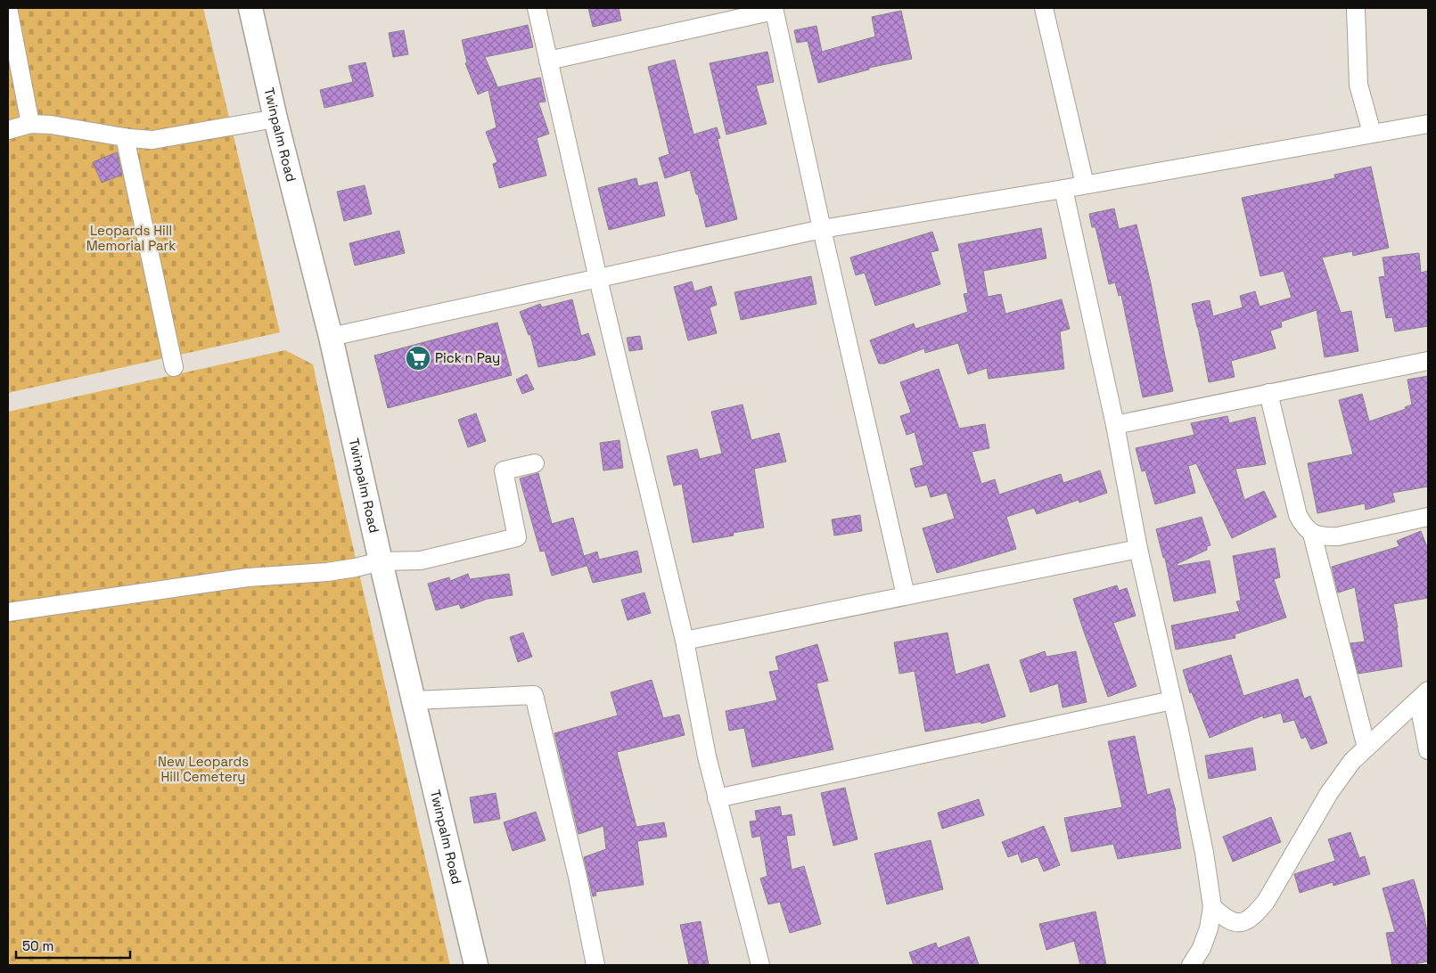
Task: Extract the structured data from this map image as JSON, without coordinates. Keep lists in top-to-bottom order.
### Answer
{
  "streets": {
    "main road": ["Twinpalm Road"]
  },
  "parks": ["Leopards Hill Memorial Park", "New Leopards Hill Cemetery"],
  "places": {
    "supermarket": ["Pick n Pay"]
  },
  "scale_bar": "50 m"
}
